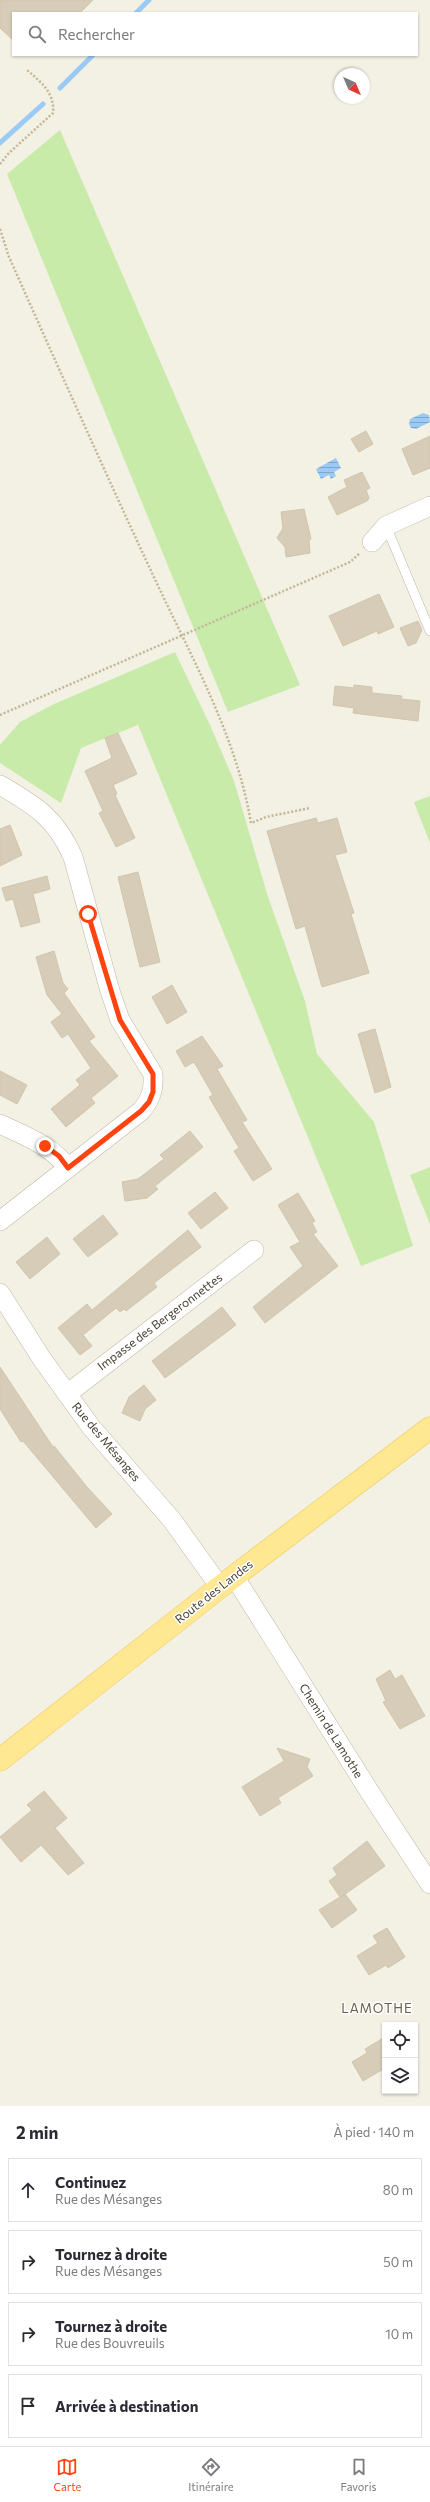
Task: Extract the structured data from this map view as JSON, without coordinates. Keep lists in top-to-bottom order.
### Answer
{
  "streets": {
    "main road": ["Route des Landes"],
    "street": ["Impasse des Bergeronnettes", "Rue des Mésanges", "Chemin de Lamothe"]
  },
  "crossings": [
    ["Impasse des Bergeronnettes", "Rue des Mésanges"],
    ["Rue des Mésanges", "Route des Landes"],
    ["Rue des Mésanges", "Chemin de Lamothe"],
    ["Route des Landes", "Chemin de Lamothe"]
  ],
  "districts": ["LAMOTHE"],
  "north": "bottom right",
  "page": {
    "search": "Rechercher",
    "heading": ["2 min", "À pied · 140 m"],
    "list": [
      ["Continuez", "Rue des Mésanges", "80 m"],
      ["Tournez à droite", "Rue des Mésanges", "50 m"],
      ["Tournez à droite", "Rue des Bouvreuils", "10 m"],
      "Arrivée à destination"
    ],
    "nav": ["Carte", "Itinéraire", "Favoris"]
  }
}
